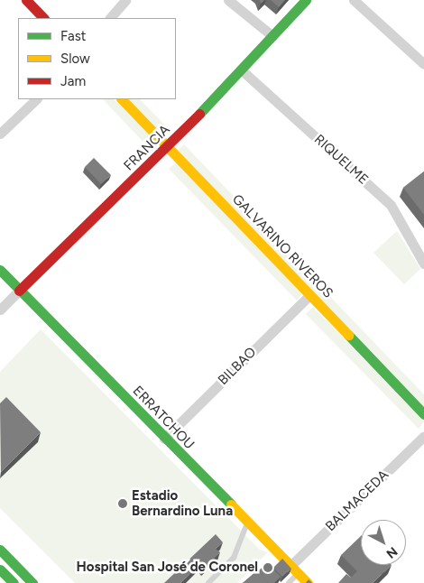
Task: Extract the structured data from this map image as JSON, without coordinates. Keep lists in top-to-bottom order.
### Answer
{
  "streets": {
    "main road": ["FRANCIA", "GALVARINO RIVEROS", "ERRATCHOU"],
    "street": ["RIQUELME", "BILBAO", "BALMACEDA"]
  },
  "crossings": [
    ["FRANCIA", "RIQUELME"],
    ["FRANCIA", "GALVARINO RIVEROS"],
    ["FRANCIA", "ERRATCHOU"],
    ["GALVARINO RIVEROS", "BILBAO"],
    ["BILBAO", "ERRATCHOU"],
    ["ERRATCHOU", "BALMACEDA"]
  ],
  "places": ["Estadio Bernardino Luna", "Hospital San José de Coronel"],
  "legend": ["Fast", "Slow", "Jam"],
  "north": "bottom right"
}
